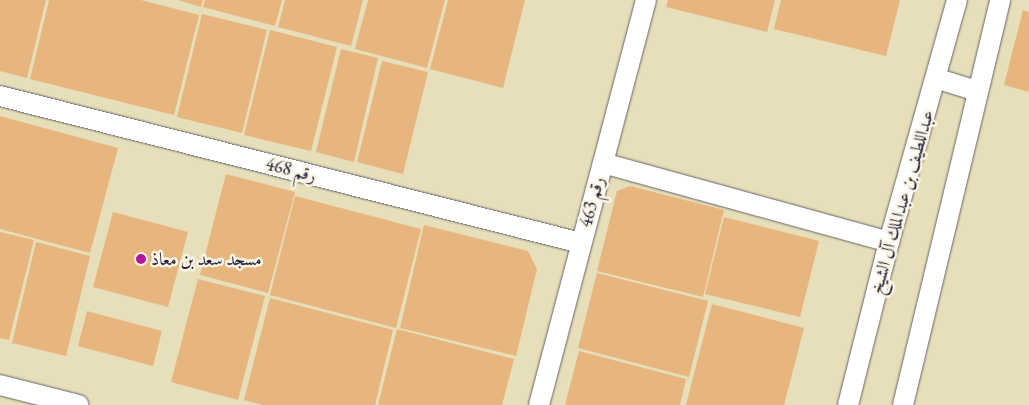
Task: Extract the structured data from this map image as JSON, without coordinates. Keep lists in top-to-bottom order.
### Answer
{
  "streets": {
    "street": ["رقم 468", "رقم 463", "عبداللطيف بن عبدالملك آل الشيخ"]
  },
  "crossings": [
    ["رقم 468", "رقم 463"]
  ],
  "places": ["مسجد سعد بن معاذ"]
}
